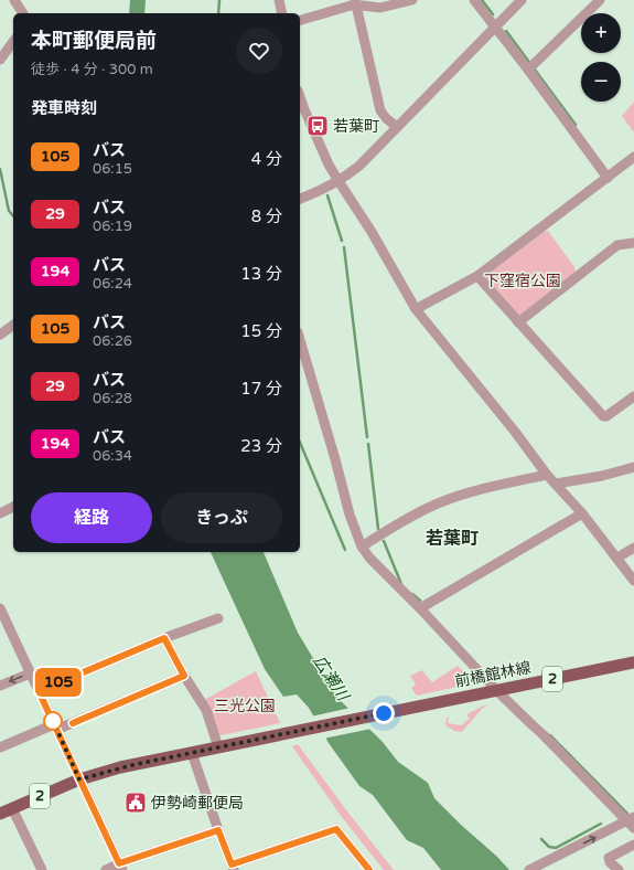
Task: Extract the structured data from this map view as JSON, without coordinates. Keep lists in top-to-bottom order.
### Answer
{
  "streets": {
    "main road": ["前橋館林線", "2"]
  },
  "crossings": [
    ["前橋館林線", "2"]
  ],
  "districts": ["若葉町"],
  "water": ["広瀬川"],
  "parks": ["下窪宿公園", "三光公園"],
  "places": {
    "bus stop": ["若葉町"],
    "public building": ["伊勢崎郵便局"]
  },
  "lines": ["bus line 105"],
  "page": {
    "on_map": "105",
    "map_buttons": ["+", "−"],
    "heading": [
      ["本町郵便局前", "徒歩 · 4 分 · 300 m"],
      "発車時刻"
    ],
    "list": [
      {
        "mark": "105",
        "name": "バス",
        "note": "06:15",
        "value": "4 分"
      },
      {
        "mark": "29",
        "name": "バス",
        "note": "06:19",
        "value": "8 分"
      },
      {
        "mark": "194",
        "name": "バス",
        "note": "06:24",
        "value": "13 分"
      },
      {
        "mark": "105",
        "name": "バス",
        "note": "06:26",
        "value": "15 分"
      },
      {
        "mark": "29",
        "name": "バス",
        "note": "06:28",
        "value": "17 分"
      },
      {
        "mark": "194",
        "name": "バス",
        "note": "06:34",
        "value": "23 分"
      }
    ],
    "buttons": ["経路", "きっぷ"]
  }
}
